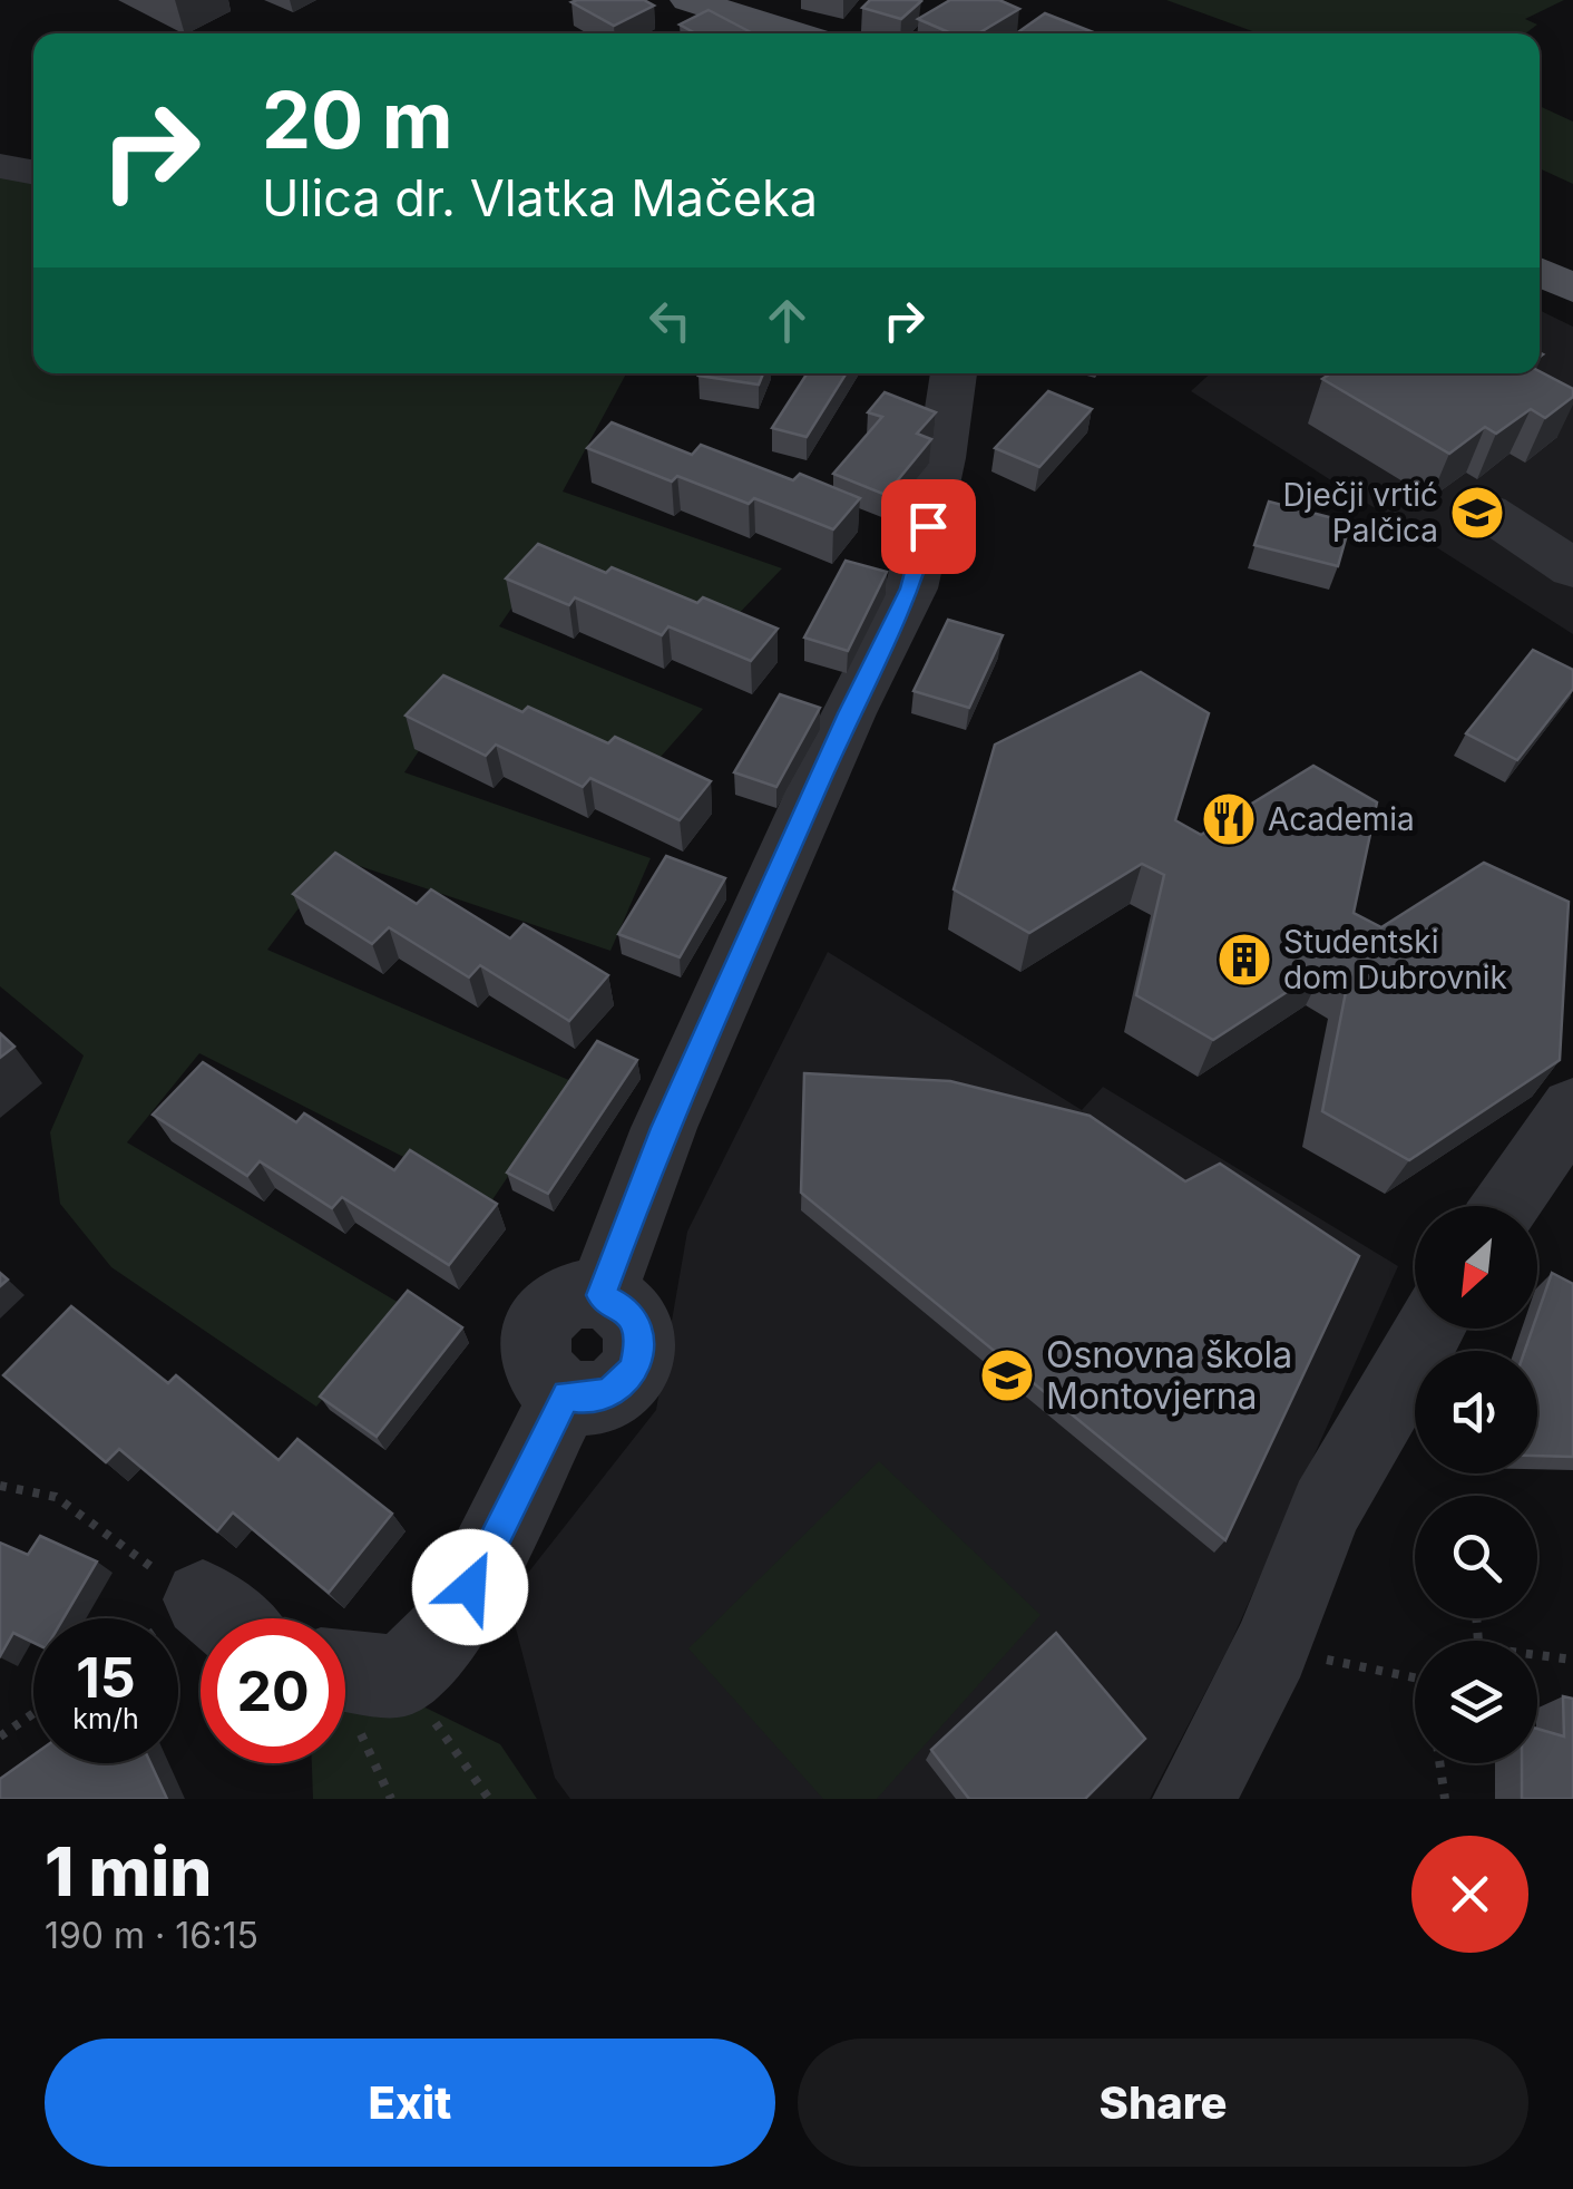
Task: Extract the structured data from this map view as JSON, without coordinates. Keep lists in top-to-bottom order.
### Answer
{
  "places": {
    "school or university": ["Dječji vrtić Palčica", "Osnovna škola Montovjerna"],
    "restaurant": ["Academia"],
    "building": ["Studentski dom Dubrovnik"]
  },
  "north": "bottom left",
  "page": {
    "turn": ["20 m", "Ulica dr. Vlatka Mačeka"],
    "speed": "15 km/h",
    "limit": "20",
    "heading": ["1 min", "190 m · 16:15"],
    "buttons": ["Exit", "Share"]
  }
}
